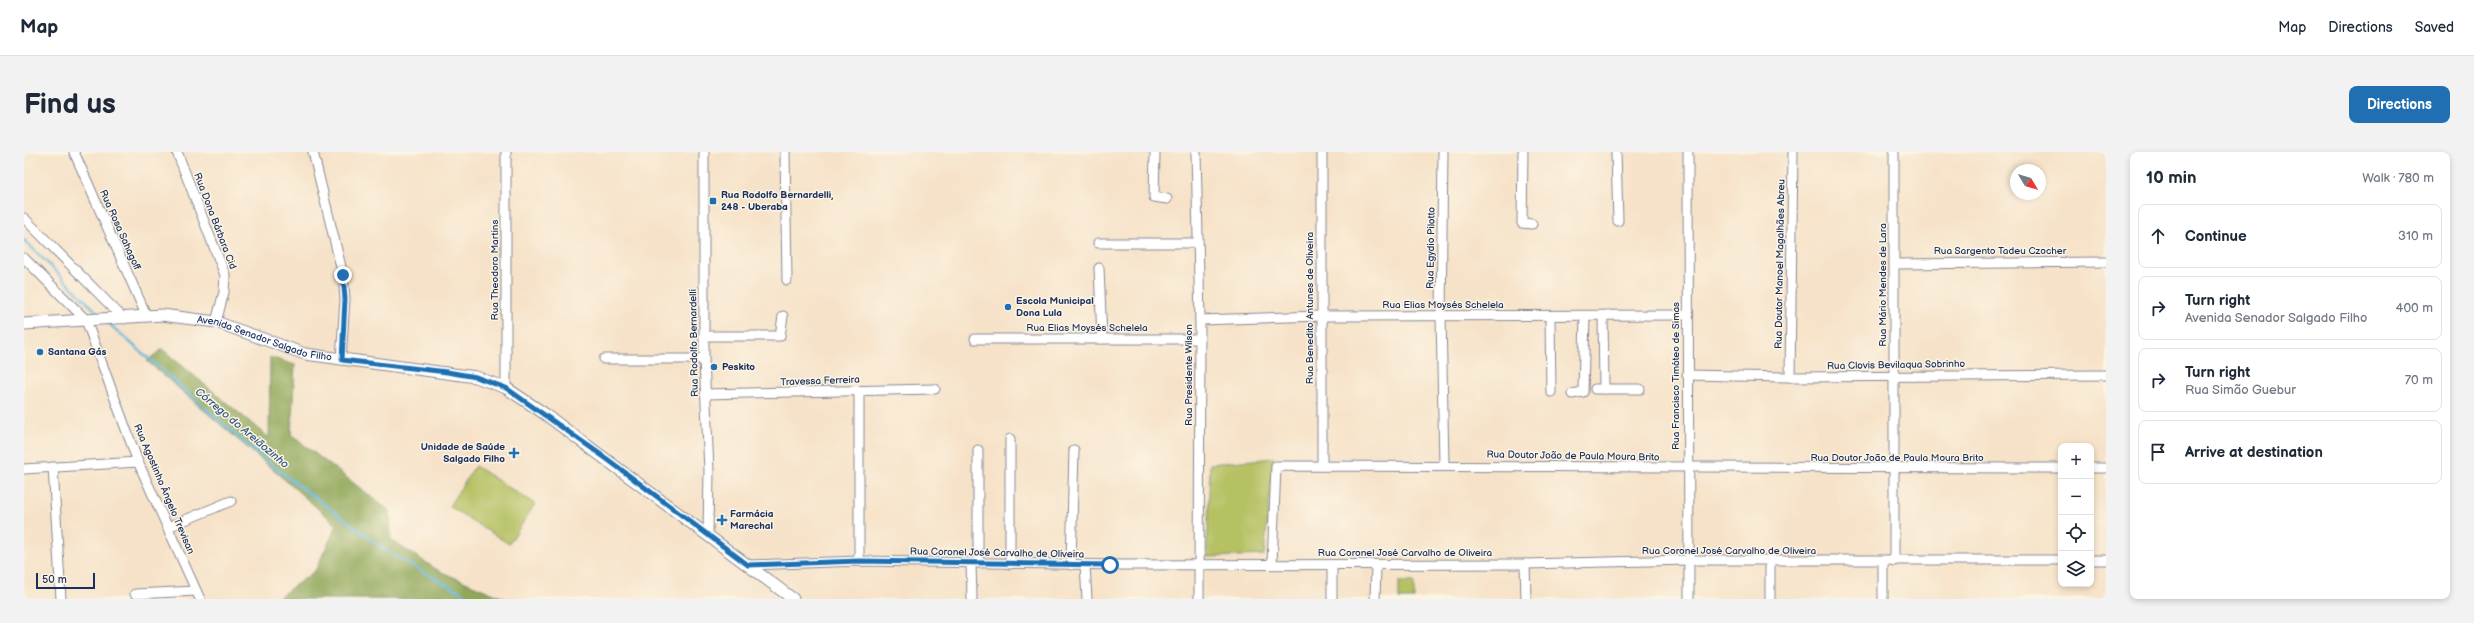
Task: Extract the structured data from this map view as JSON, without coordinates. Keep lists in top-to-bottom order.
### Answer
{
  "streets": {
    "main road": ["Avenida Senador Salgado Filho"],
    "street": [
      "Rua Dona Bárbara Cid",
      "Rua Rosa Sahagoff",
      "Rua Egydio Pilotto",
      "Rua Sargento Tadeu Czocher",
      "Rua Doutor Manoel Magalhães Abreu",
      "Rua Theodoro Martins",
      "Rua Mário Mendes de Lara",
      "Rua Elias Moysés Schelela",
      "Rua Benedito Antunes de Oliveira",
      "Rua Rodolfo Bernardelli",
      "Rua Clovis Bevilaqua Sobrinho",
      "Rua Presidente Wilson",
      "Rua Francisco Timóteo de Simas",
      "Travessa Ferreira",
      "Rua Doutor João de Paula Moura Brito",
      "Rua Agostinho Ângelo Trevisan",
      "Rua Coronel José Carvalho de Oliveira"
    ]
  },
  "crossings": [
    ["Rua Dona Bárbara Cid", "Avenida Senador Salgado Filho"],
    ["Rua Rosa Sahagoff", "Avenida Senador Salgado Filho"],
    ["Rua Egydio Pilotto", "Rua Elias Moysés Schelela"],
    ["Rua Egydio Pilotto", "Rua Doutor João de Paula Moura Brito"],
    ["Rua Sargento Tadeu Czocher", "Rua Mário Mendes de Lara"],
    ["Rua Doutor Manoel Magalhães Abreu", "Rua Clovis Bevilaqua Sobrinho"],
    ["Rua Theodoro Martins", "Avenida Senador Salgado Filho"],
    ["Rua Mário Mendes de Lara", "Rua Clovis Bevilaqua Sobrinho"],
    ["Rua Mário Mendes de Lara", "Rua Doutor João de Paula Moura Brito"],
    ["Rua Mário Mendes de Lara", "Rua Coronel José Carvalho de Oliveira"],
    ["Rua Elias Moysés Schelela", "Rua Benedito Antunes de Oliveira"],
    ["Rua Elias Moysés Schelela", "Rua Presidente Wilson"],
    ["Rua Elias Moysés Schelela", "Rua Francisco Timóteo de Simas"],
    ["Rua Benedito Antunes de Oliveira", "Rua Doutor João de Paula Moura Brito"],
    ["Avenida Senador Salgado Filho", "Rua Rodolfo Bernardelli"],
    ["Avenida Senador Salgado Filho", "Rua Agostinho Ângelo Trevisan"],
    ["Avenida Senador Salgado Filho", "Rua Coronel José Carvalho de Oliveira"],
    ["Rua Rodolfo Bernardelli", "Travessa Ferreira"],
    ["Rua Clovis Bevilaqua Sobrinho", "Rua Francisco Timóteo de Simas"],
    ["Rua Presidente Wilson", "Rua Coronel José Carvalho de Oliveira"],
    ["Rua Francisco Timóteo de Simas", "Rua Doutor João de Paula Moura Brito"],
    ["Rua Francisco Timóteo de Simas", "Rua Coronel José Carvalho de Oliveira"],
    ["Rua Doutor João de Paula Moura Brito", "Rua Coronel José Carvalho de Oliveira"]
  ],
  "water": ["Córrego do Areiãozinho"],
  "places": {
    "transit": ["Rua Rodolfo Bernardelli, 248 - Uberaba"],
    "other": ["Escola Municipal Dona Lula", "Santana Gás", "Peskito"],
    "health": ["Unidade de Saúde Salgado Filho", "Farmácia Marechal"]
  },
  "scale_bar": "50 m",
  "north": "bottom right",
  "page": {
    "header": "Map",
    "nav": ["Map", "Directions", "Saved"],
    "buttons": "Directions",
    "title": "Find us",
    "heading": ["10 min", "Walk · 780 m"],
    "list": [
      ["Continue", "310 m"],
      ["Turn right", "Avenida Senador Salgado Filho", "400 m"],
      ["Turn right", "Rua Simão Guebur", "70 m"],
      "Arrive at destination"
    ],
    "map_buttons": ["+", "−"],
    "scale": "50 m"
  }
}
